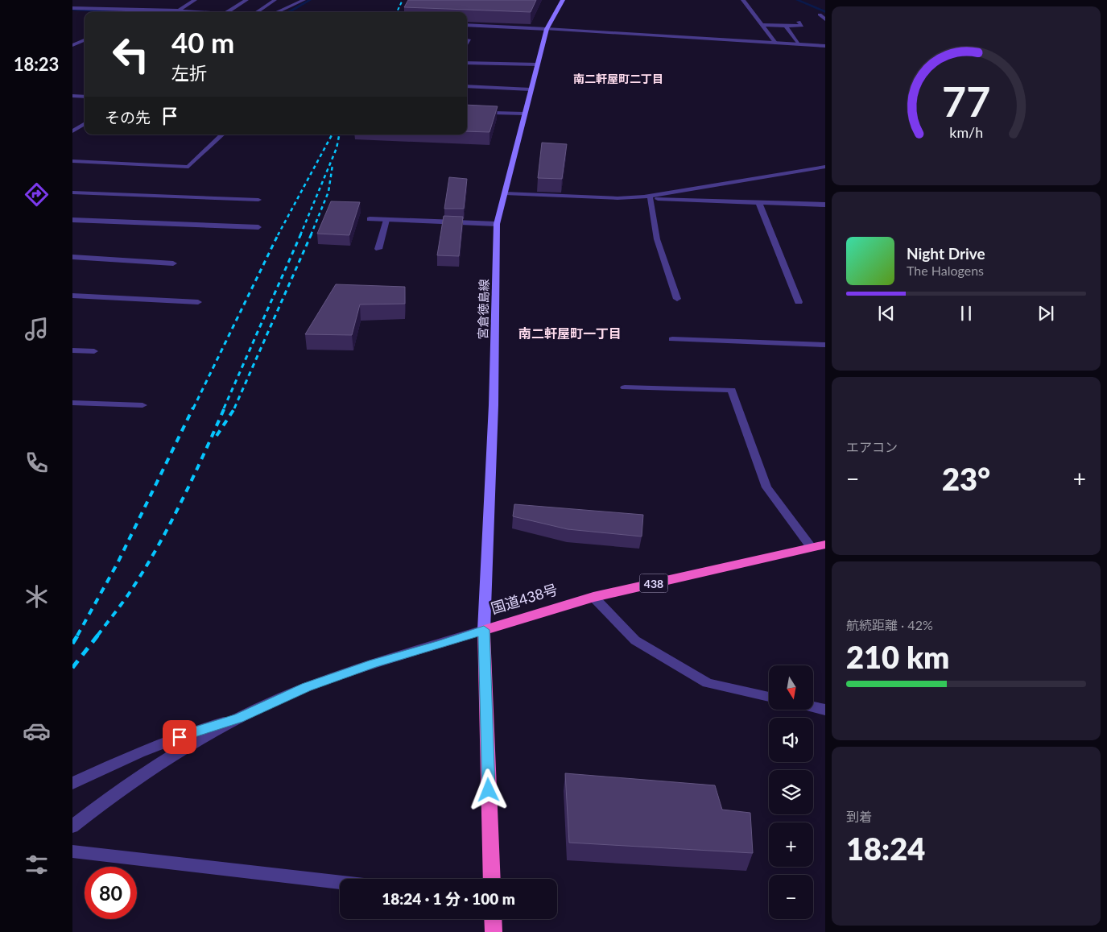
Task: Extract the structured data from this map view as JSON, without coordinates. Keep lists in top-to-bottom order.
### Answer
{
  "streets": {
    "highway": ["438", "国道438号"],
    "main road": ["宮倉徳島線"]
  },
  "crossings": [
    ["宮倉徳島線", "国道438号"]
  ],
  "districts": ["南二軒屋町二丁目", "南二軒屋町一丁目"],
  "north": "bottom",
  "page": {
    "tabs": "18:23",
    "turn": ["40 m", "左折"],
    "then": "その先",
    "song": ["Night Drive", "The Halogens"],
    "tile": [
      "エアコン",
      ["航続距離 · 42%", "210 km"],
      ["到着", "18:24"]
    ],
    "heat": ["−", "23°", "+"],
    "map_buttons": ["+", "−"],
    "limit": "80",
    "trip": "18:24 · 1 分 · 100 m",
    "gauge": ["77", "km/h"]
  }
}
